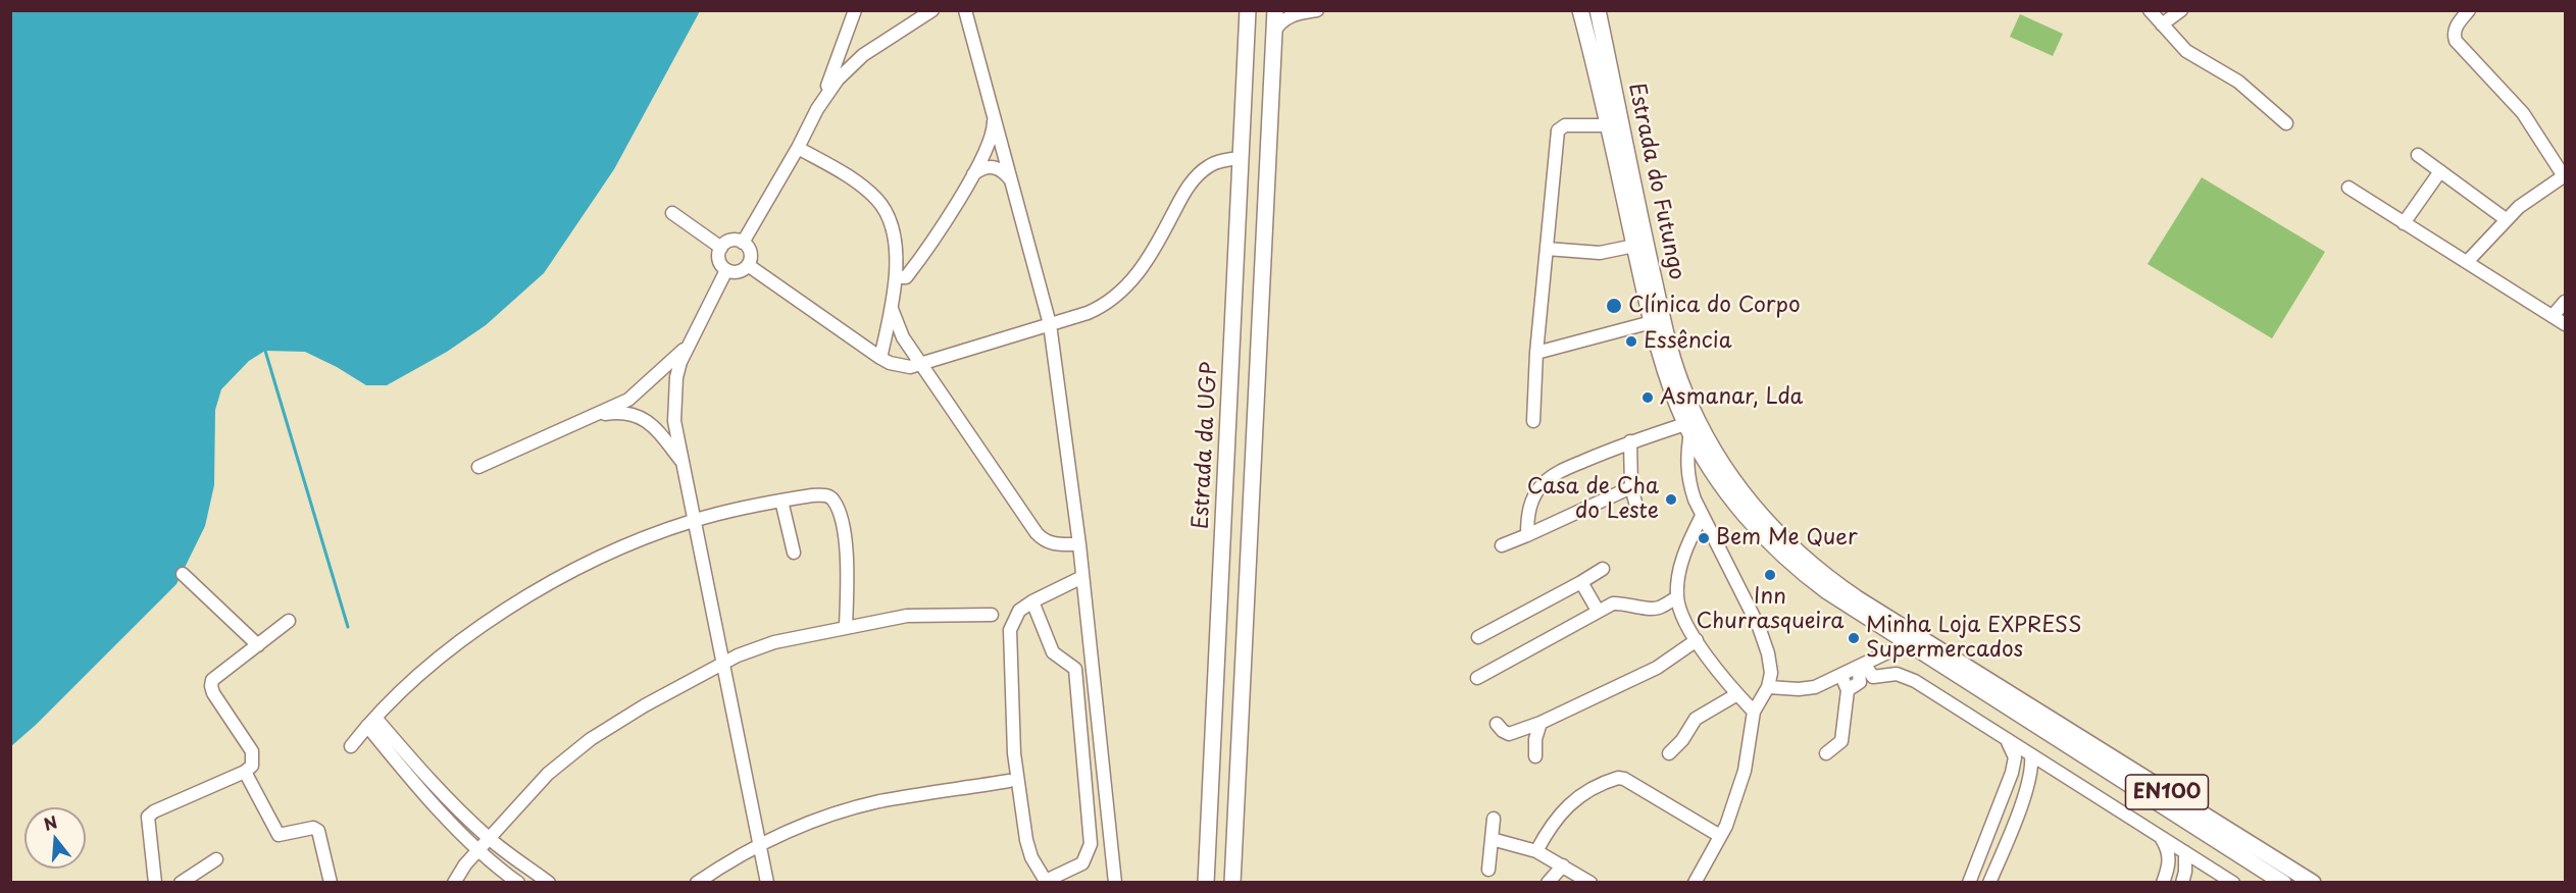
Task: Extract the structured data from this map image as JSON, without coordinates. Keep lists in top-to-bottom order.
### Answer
{
  "streets": {
    "main road": ["Estrada do Futungo", "Estrada da UGP", "EN100"]
  },
  "places": [
    "Clínica do Corpo",
    "Essência",
    "Asmanar, Lda",
    "Casa de Cha do Leste",
    "Bem Me Quer",
    "Inn Churrasqueira",
    "Minha Loja EXPRESS Supermercados"
  ],
  "north": "top"
}
